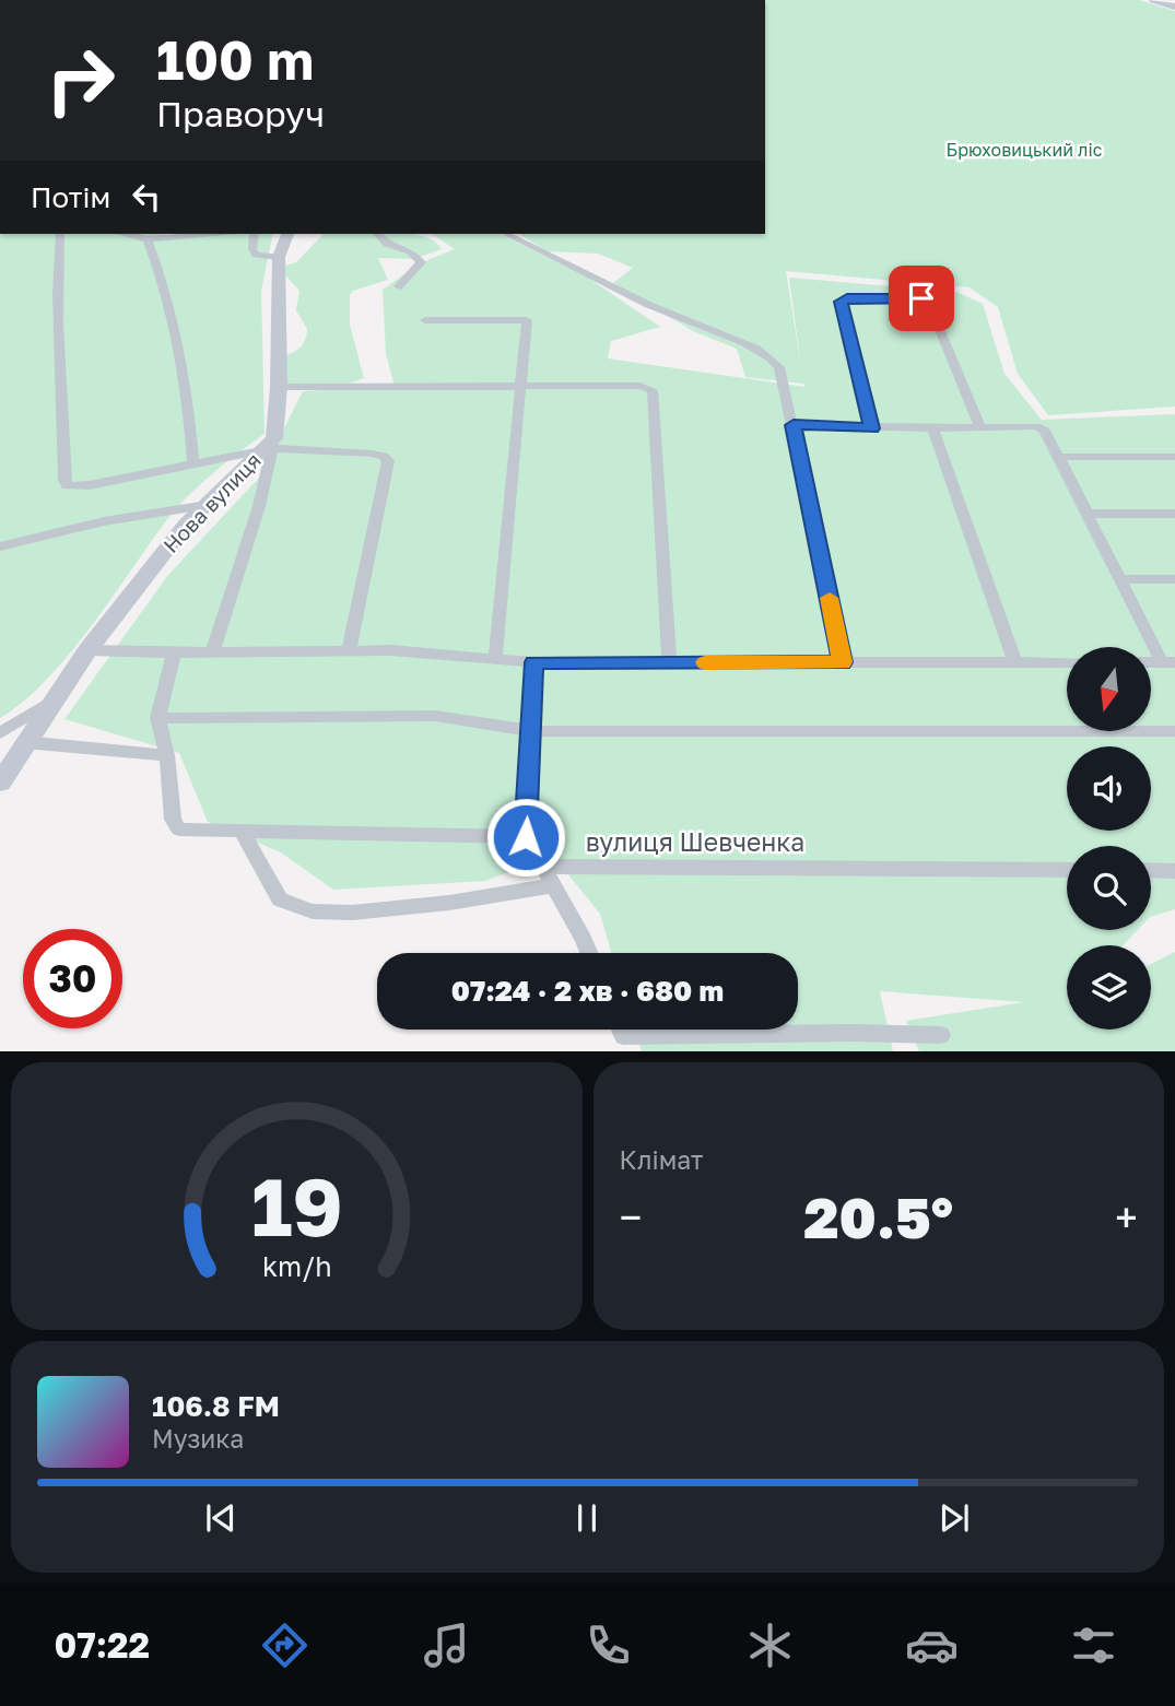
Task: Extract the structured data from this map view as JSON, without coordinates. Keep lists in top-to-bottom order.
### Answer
{
  "streets": {
    "street": ["Нова вулиця", "вулиця Шевченка"]
  },
  "parks": ["Брюховицький ліс"],
  "north": "bottom",
  "page": {
    "turn": ["100 m", "Праворуч"],
    "then": "Потім",
    "limit": "30",
    "trip": "07:24 · 2 хв · 680 m",
    "tile": "Клімат",
    "heat": ["−", "20.5°", "+"],
    "song": ["106.8 FM", "Музика"],
    "tabs": "07:22",
    "gauge": ["19", "km/h"]
  }
}
